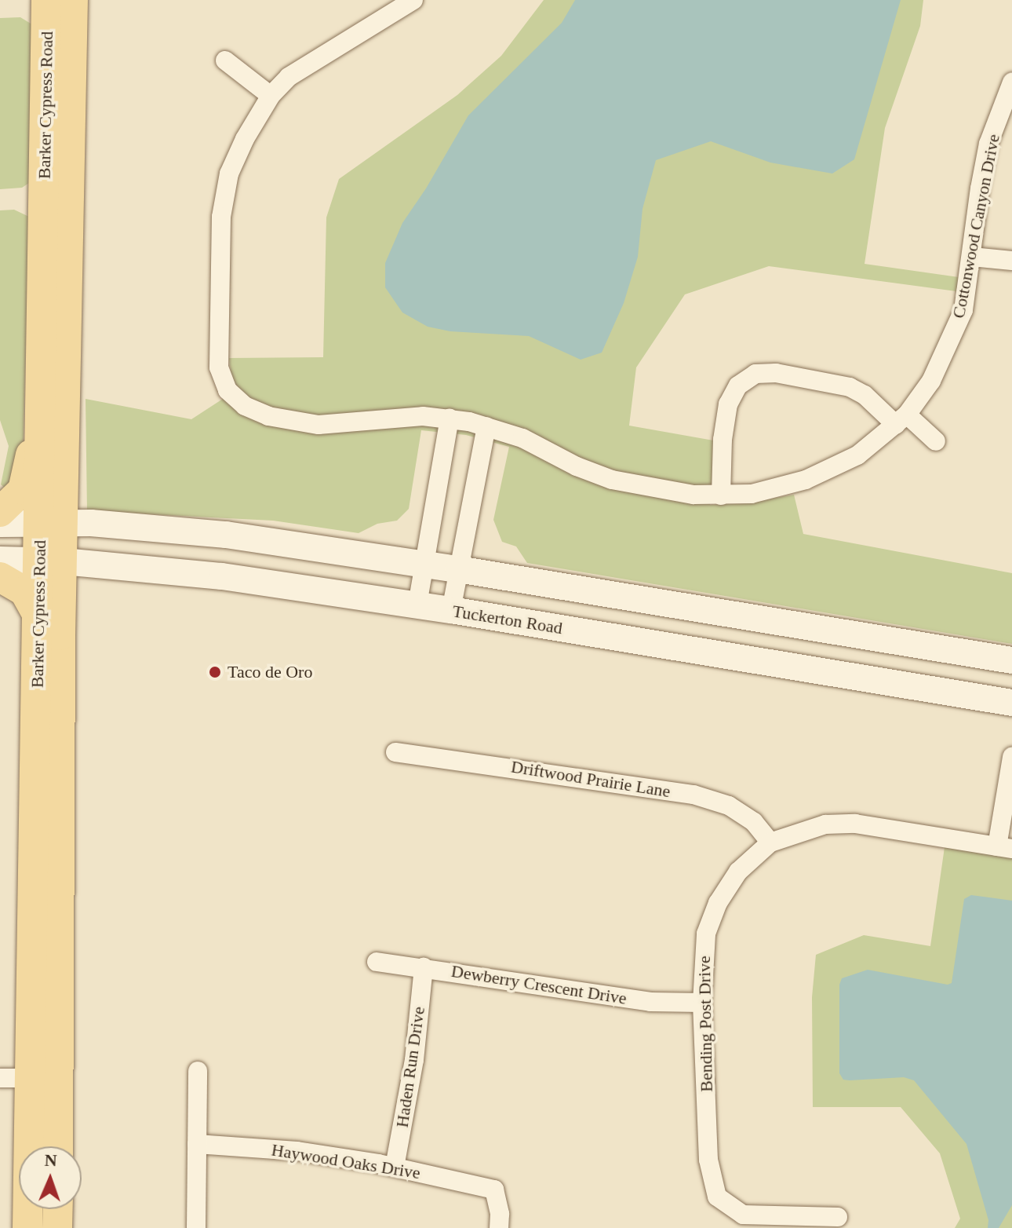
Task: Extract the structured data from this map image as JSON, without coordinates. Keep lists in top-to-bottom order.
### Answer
{
  "streets": {
    "main road": ["Barker Cypress Road", "Tuckerton Road"],
    "street": [
      "Cottonwood Canyon Drive",
      "Driftwood Prairie Lane",
      "Dewberry Crescent Drive",
      "Bending Post Drive",
      "Haden Run Drive",
      "Haywood Oaks Drive"
    ]
  },
  "crossings": [
    ["Barker Cypress Road", "Tuckerton Road"],
    ["Driftwood Prairie Lane", "Bending Post Drive"],
    ["Dewberry Crescent Drive", "Bending Post Drive"],
    ["Dewberry Crescent Drive", "Haden Run Drive"],
    ["Haden Run Drive", "Haywood Oaks Drive"]
  ],
  "places": ["Taco de Oro"],
  "north": "top"
}
